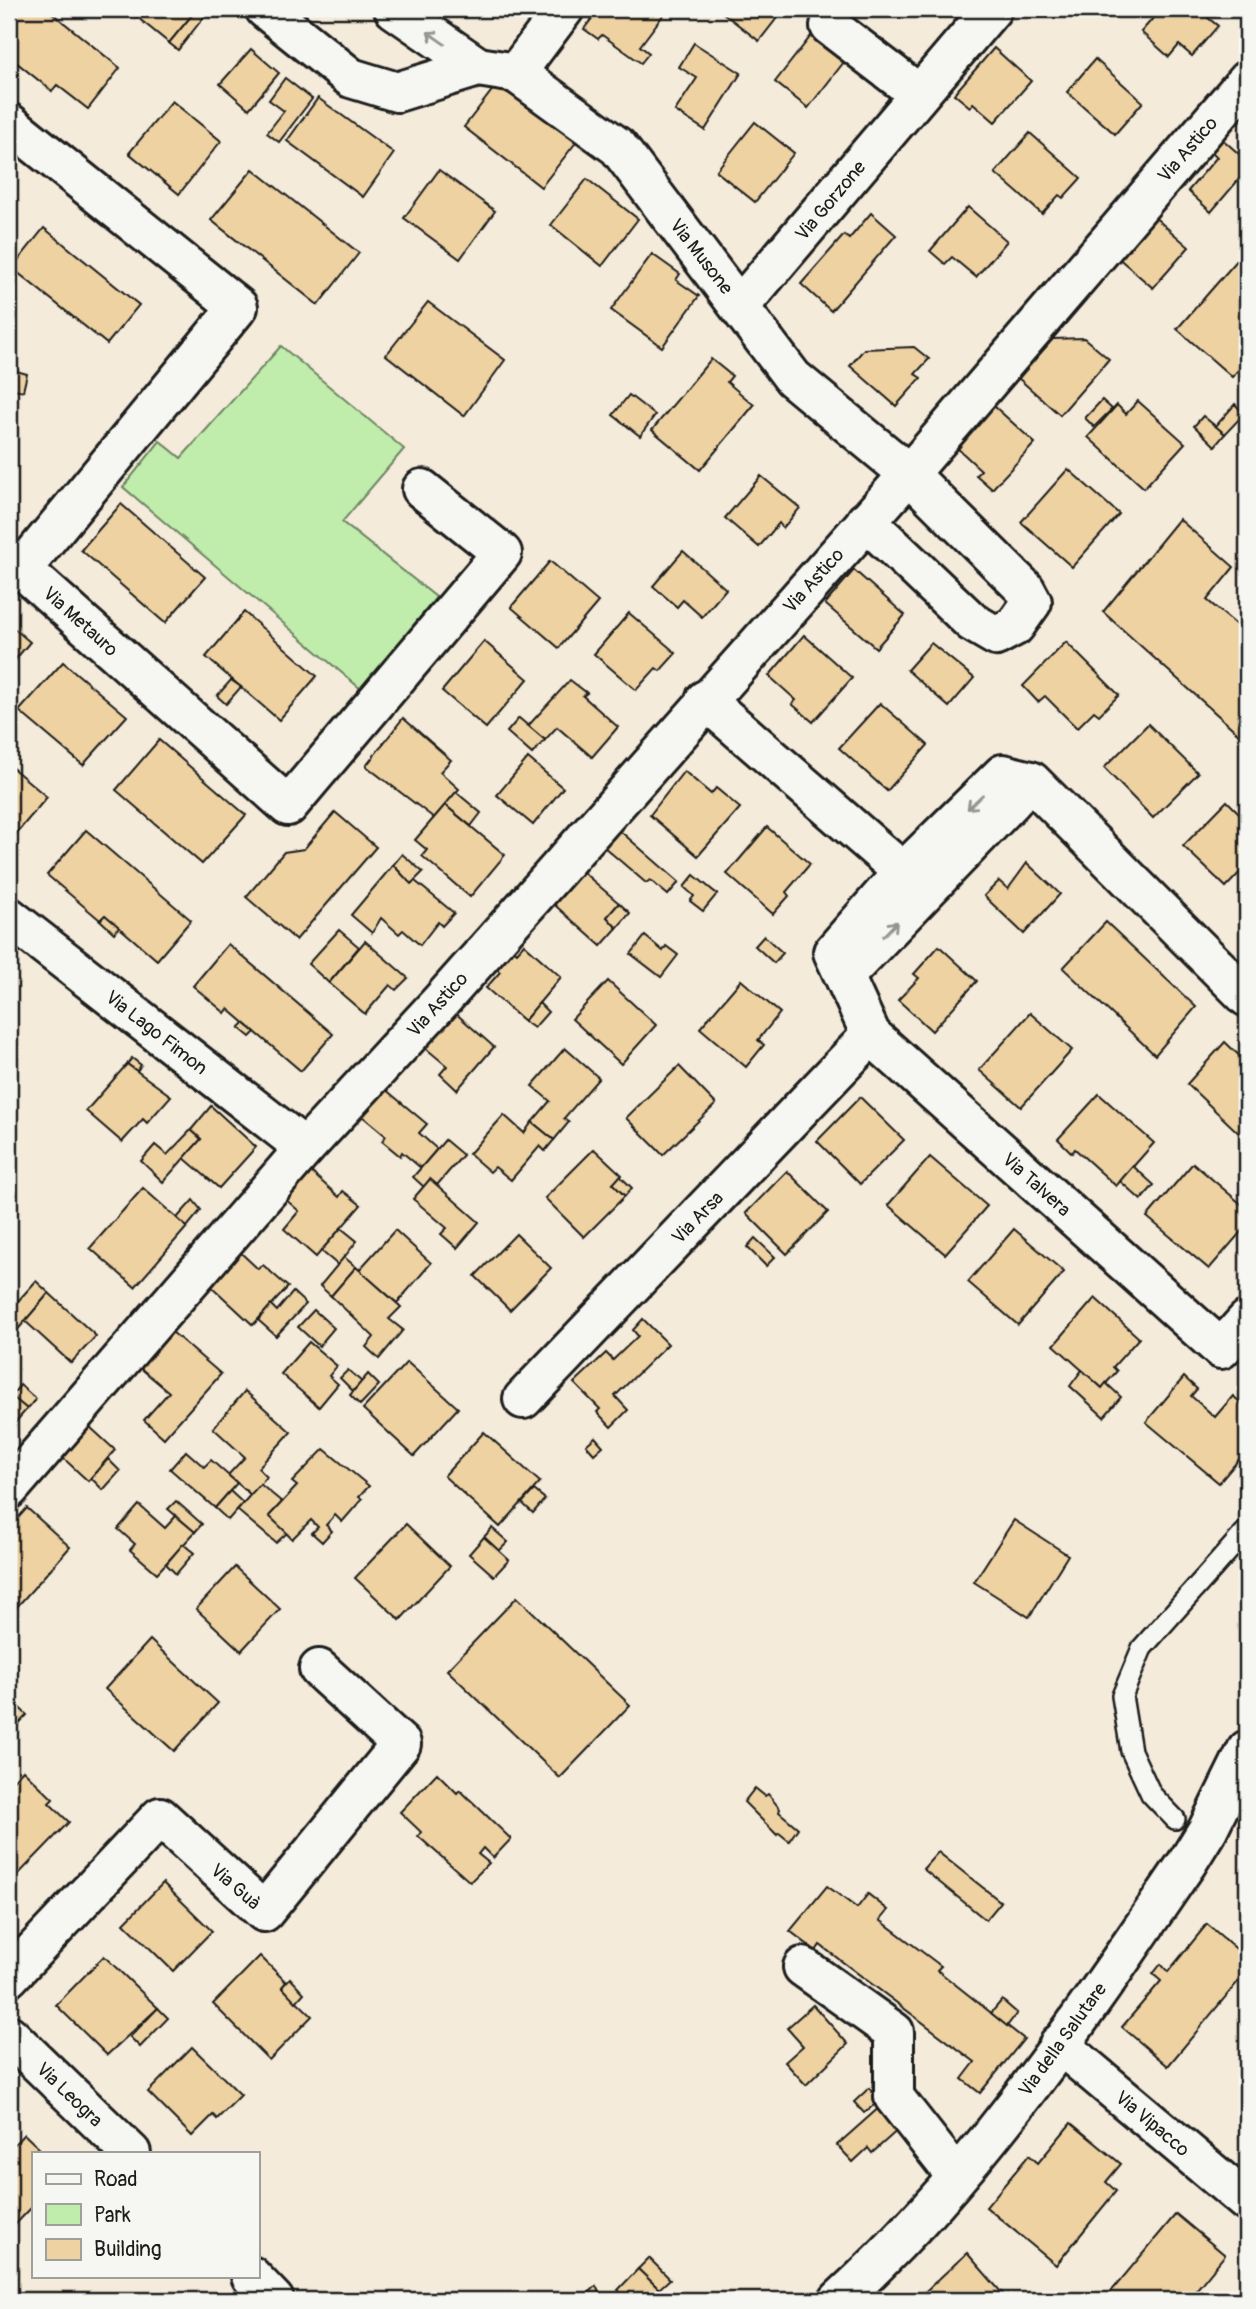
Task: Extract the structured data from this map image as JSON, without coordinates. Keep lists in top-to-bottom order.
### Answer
{
  "streets": {
    "street": [
      "Via Astico",
      "Via Gorzone",
      "Via Musone",
      "Via Metauro",
      "Via Lago Fimon",
      "Via Talvera",
      "Via Arsa",
      "Via Guà",
      "Via della Salutare",
      "Via Leogra",
      "Via Vipacco"
    ]
  },
  "crossings": [
    ["Via Astico", "Via Musone"],
    ["Via Astico", "Via Lago Fimon"],
    ["Via Gorzone", "Via Musone"],
    ["Via Talvera", "Via Arsa"],
    ["Via della Salutare", "Via Vipacco"]
  ],
  "legend": ["Road", "Park", "Building"]
}
